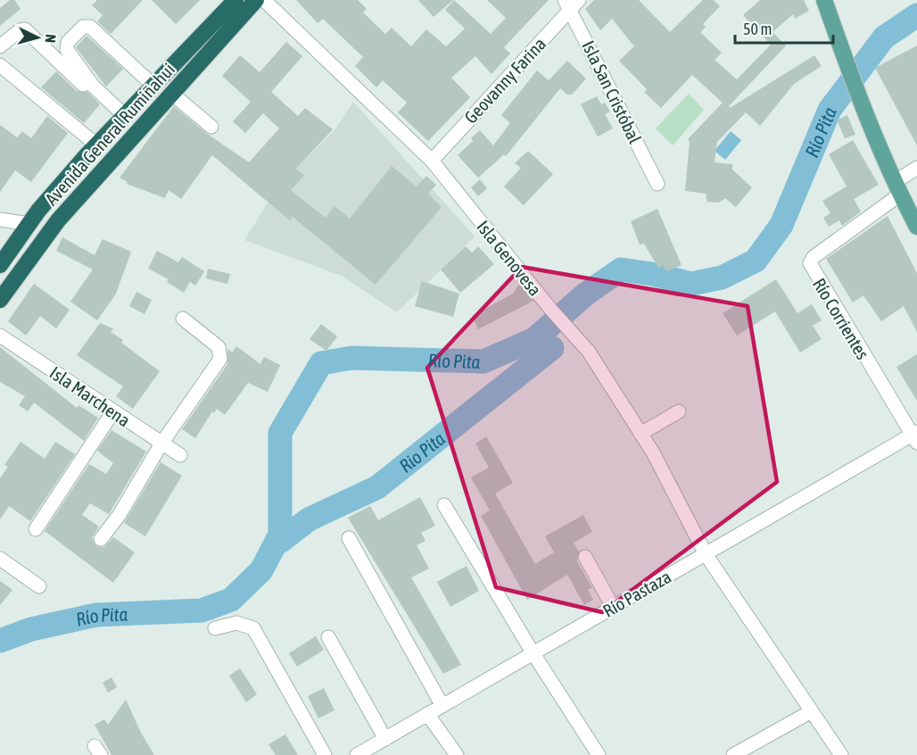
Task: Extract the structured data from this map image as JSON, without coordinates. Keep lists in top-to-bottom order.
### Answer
{
  "streets": {
    "highway": ["Avenida General Rumiñahui"],
    "street": [
      "Geovanny Farina",
      "Isla San Cristóbal",
      "Isla Genovesa",
      "Río Corrientes",
      "Isla Marchena",
      "Río Pastaza"
    ]
  },
  "crossings": [
    ["Geovanny Farina", "Isla San Cristóbal"],
    ["Geovanny Farina", "Isla Genovesa"],
    ["Isla Genovesa", "Río Pastaza"],
    ["Río Corrientes", "Río Pastaza"]
  ],
  "water": ["Río Pita", "Rio Pita"],
  "scale_bar": "50 m",
  "north": "right"
}
